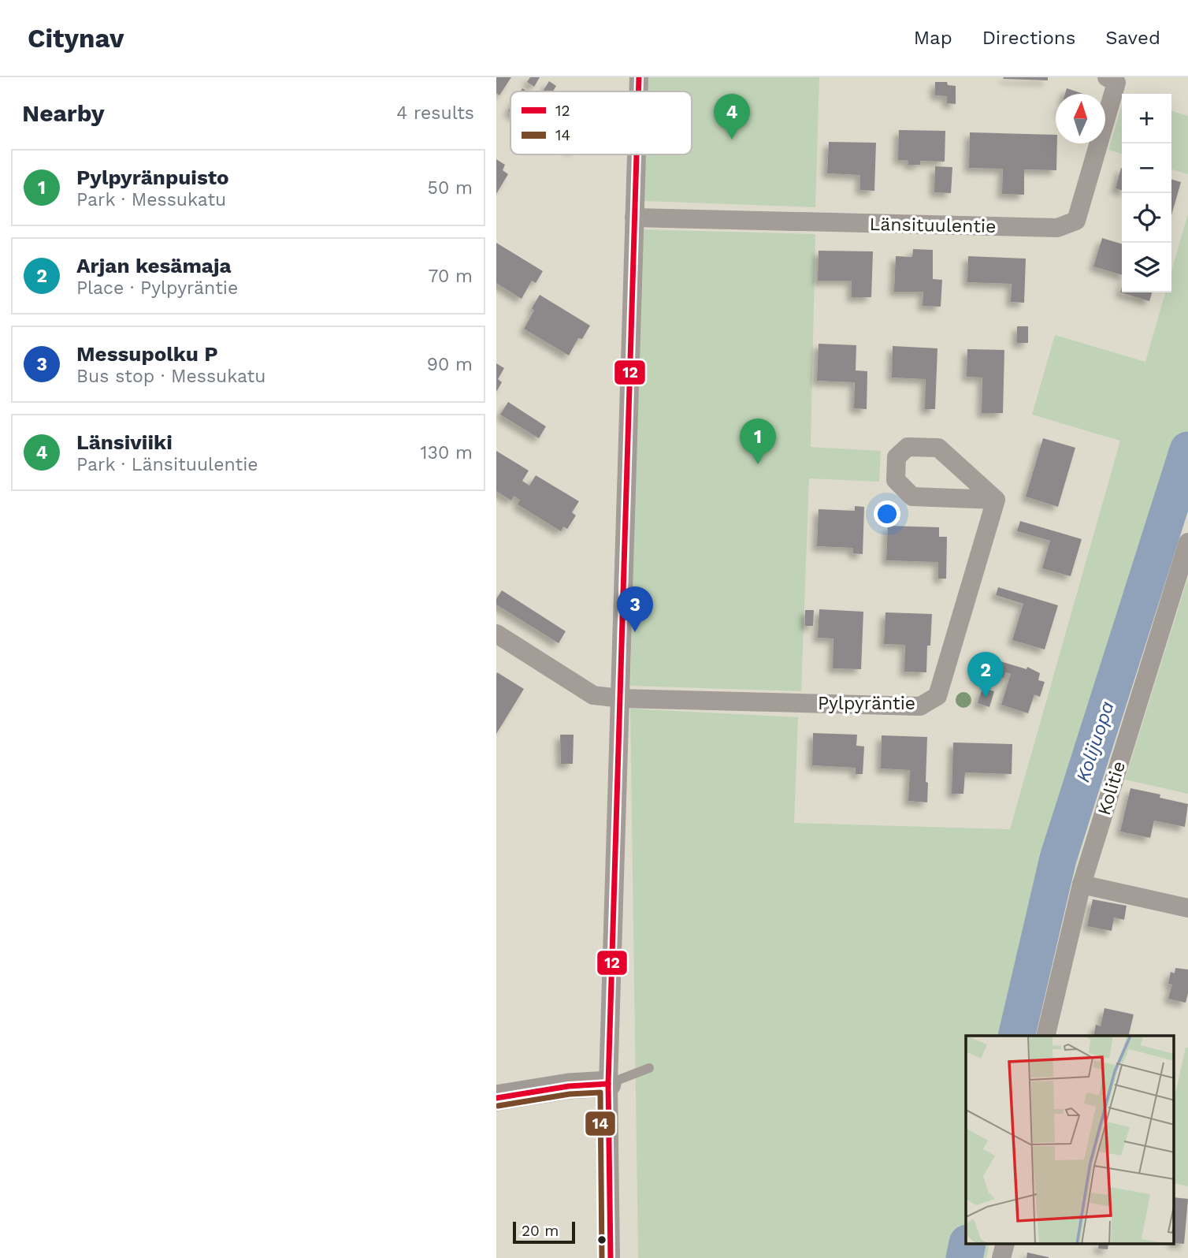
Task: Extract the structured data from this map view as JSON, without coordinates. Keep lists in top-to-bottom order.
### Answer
{
  "streets": {
    "street": ["Länsituulentie", "Pylpyräntie", "Kolitie"]
  },
  "water": ["Kolijuopa"],
  "lines": ["transit line 12", "transit line 14"],
  "legend": ["12", "14"],
  "scale_bar": "20 m",
  "north": "top",
  "page": {
    "header": "Citynav",
    "nav": ["Map", "Directions", "Saved"],
    "heading": ["Nearby", "4 results"],
    "map_buttons": ["+", "−"],
    "pins": [
      "4",
      "1",
      "3",
      "2"
    ],
    "list": [
      {
        "mark": "1",
        "name": "Pylpyränpuisto",
        "note": "Park · Messukatu",
        "value": "50 m"
      },
      {
        "mark": "2",
        "name": "Arjan kesämaja",
        "note": "Place · Pylpyräntie",
        "value": "70 m"
      },
      {
        "mark": "3",
        "name": "Messupolku P",
        "note": "Bus stop · Messukatu",
        "value": "90 m"
      },
      {
        "mark": "4",
        "name": "Länsiviiki",
        "note": "Park · Länsituulentie",
        "value": "130 m"
      }
    ],
    "scale": "20 m"
  }
}
